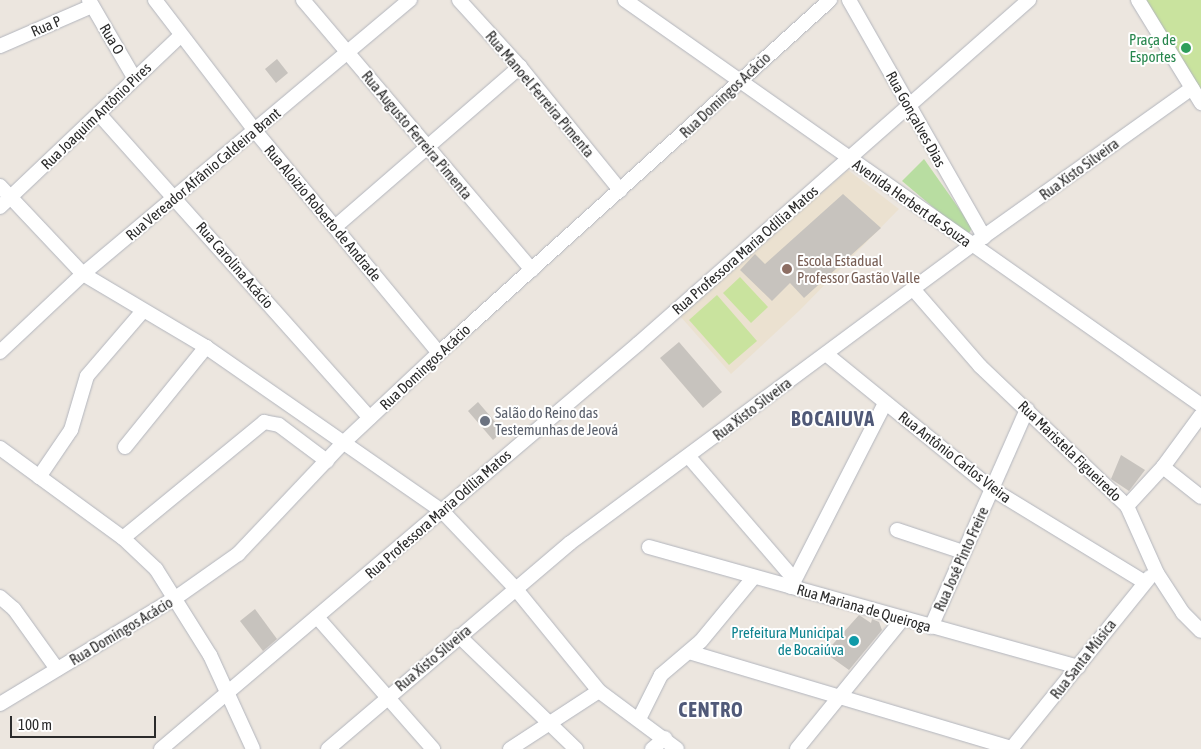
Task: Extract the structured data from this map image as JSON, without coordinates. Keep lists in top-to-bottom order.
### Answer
{
  "streets": {
    "street": [
      "Rua P",
      "Rua O",
      "Rua Manoel Ferreira Pimenta",
      "Rua Domingos Acácio",
      "Rua Joaquim Antônio Pires",
      "Rua Gonçalves Dias",
      "Rua Augusto Ferreira Pimenta",
      "Rua Xisto Silveira",
      "Rua Vereador Afrânio Caldeira Brant",
      "Avenida Herbert de Souza",
      "Rua Aloizio Roberto de Andrade",
      "Rua Professora Maria Odília Matos",
      "Rua Carolina Acácio",
      "Rua Maristela Figueiredo",
      "Rua Antônio Carlos Vieira",
      "Rua José Pinto Freire",
      "Rua Mariana de Queiroga",
      "Rua Santa Música"
    ]
  },
  "crossings": [
    ["Rua P", "Rua O"],
    ["Rua O", "Rua Joaquim Antônio Pires"],
    ["Rua Manoel Ferreira Pimenta", "Rua Domingos Acácio"],
    ["Rua Domingos Acácio", "Rua Augusto Ferreira Pimenta"],
    ["Rua Domingos Acácio", "Avenida Herbert de Souza"],
    ["Rua Domingos Acácio", "Rua Aloizio Roberto de Andrade"],
    ["Rua Domingos Acácio", "Rua Carolina Acácio"],
    ["Rua Joaquim Antônio Pires", "Rua Aloizio Roberto de Andrade"],
    ["Rua Joaquim Antônio Pires", "Rua Carolina Acácio"],
    ["Rua Gonçalves Dias", "Rua Xisto Silveira"],
    ["Rua Gonçalves Dias", "Rua Professora Maria Odília Matos"],
    ["Rua Augusto Ferreira Pimenta", "Rua Vereador Afrânio Caldeira Brant"],
    ["Rua Xisto Silveira", "Avenida Herbert de Souza"],
    ["Rua Xisto Silveira", "Rua Maristela Figueiredo"],
    ["Rua Xisto Silveira", "Rua Antônio Carlos Vieira"],
    ["Rua Vereador Afrânio Caldeira Brant", "Rua Aloizio Roberto de Andrade"],
    ["Rua Vereador Afrânio Caldeira Brant", "Rua Carolina Acácio"],
    ["Avenida Herbert de Souza", "Rua Professora Maria Odília Matos"],
    ["Rua Maristela Figueiredo", "Rua José Pinto Freire"],
    ["Rua Maristela Figueiredo", "Rua Santa Música"],
    ["Rua Antônio Carlos Vieira", "Rua José Pinto Freire"],
    ["Rua Antônio Carlos Vieira", "Rua Santa Música"],
    ["Rua José Pinto Freire", "Rua Mariana de Queiroga"],
    ["Rua Mariana de Queiroga", "Rua Santa Música"]
  ],
  "districts": ["BOCAIUVA", "CENTRO"],
  "places": [
    "Praça de Esportes",
    "Escola Estadual Professor Gastão Valle",
    "Salão do Reino das Testemunhas de Jeová",
    "Prefeitura Municipal de Bocaiúva"
  ],
  "scale_bar": "100 m"
}
